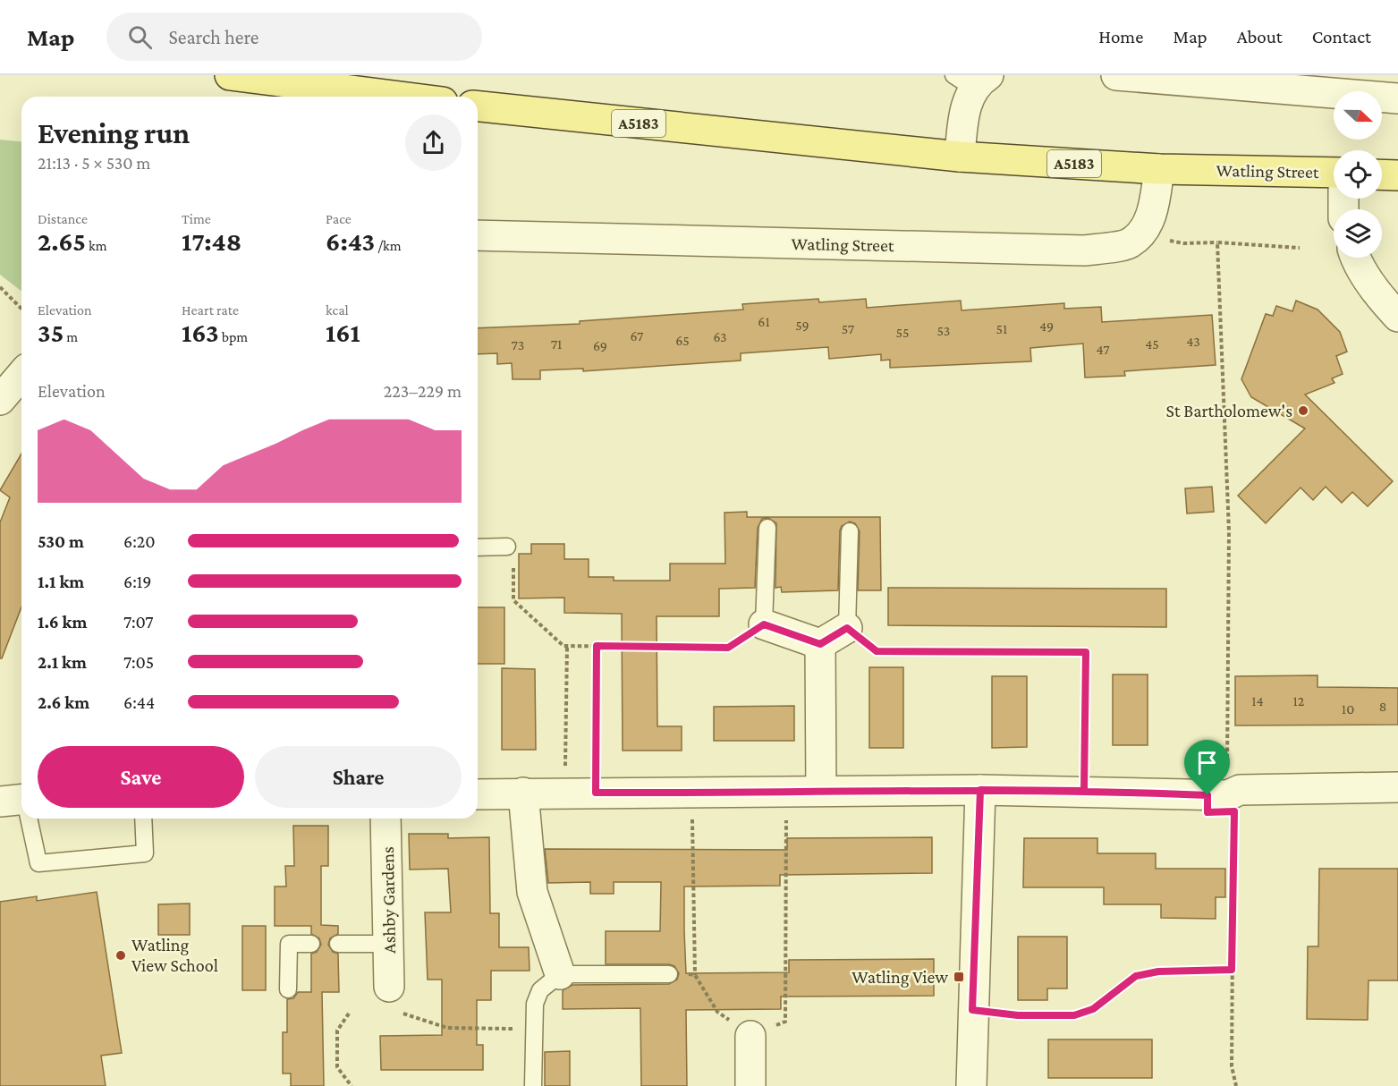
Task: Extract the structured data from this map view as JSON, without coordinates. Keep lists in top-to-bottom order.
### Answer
{
  "streets": {
    "main road": ["A5183", "Watling Street"],
    "street": ["Ashby Gardens"]
  },
  "places": {
    "other": ["St Bartholomew's", "Watling View School"],
    "transit": ["Watling View"]
  },
  "house_numbers": [
    "61",
    "59",
    "49",
    "57",
    "51",
    "53",
    "55",
    "67",
    "63",
    "65",
    "43",
    "71",
    "45",
    "73",
    "69",
    "47",
    "14",
    "12",
    "8",
    "10"
  ],
  "north": "right",
  "page": {
    "header": "Map",
    "search": "Search here",
    "nav": [
      "Home",
      "Map",
      "About",
      "Contact"
    ],
    "heading": ["Evening run", "21:13 · 5 × 530 m"],
    "stats": [
      ["Distance", "2.65 km"],
      ["Time", "17:48"],
      ["Pace", "6:43 /km"],
      ["Elevation", "35 m"],
      ["Heart rate", "163 bpm"],
      ["kcal", "161"]
    ],
    "chart": ["Elevation", "223–229 m"],
    "list": [
      {
        "name": "530 m",
        "note": "6:20"
      },
      {
        "name": "1.1 km",
        "note": "6:19"
      },
      {
        "name": "1.6 km",
        "note": "7:07"
      },
      {
        "name": "2.1 km",
        "note": "7:05"
      },
      {
        "name": "2.6 km",
        "note": "6:44"
      }
    ],
    "buttons": ["Save", "Share"]
  }
}
